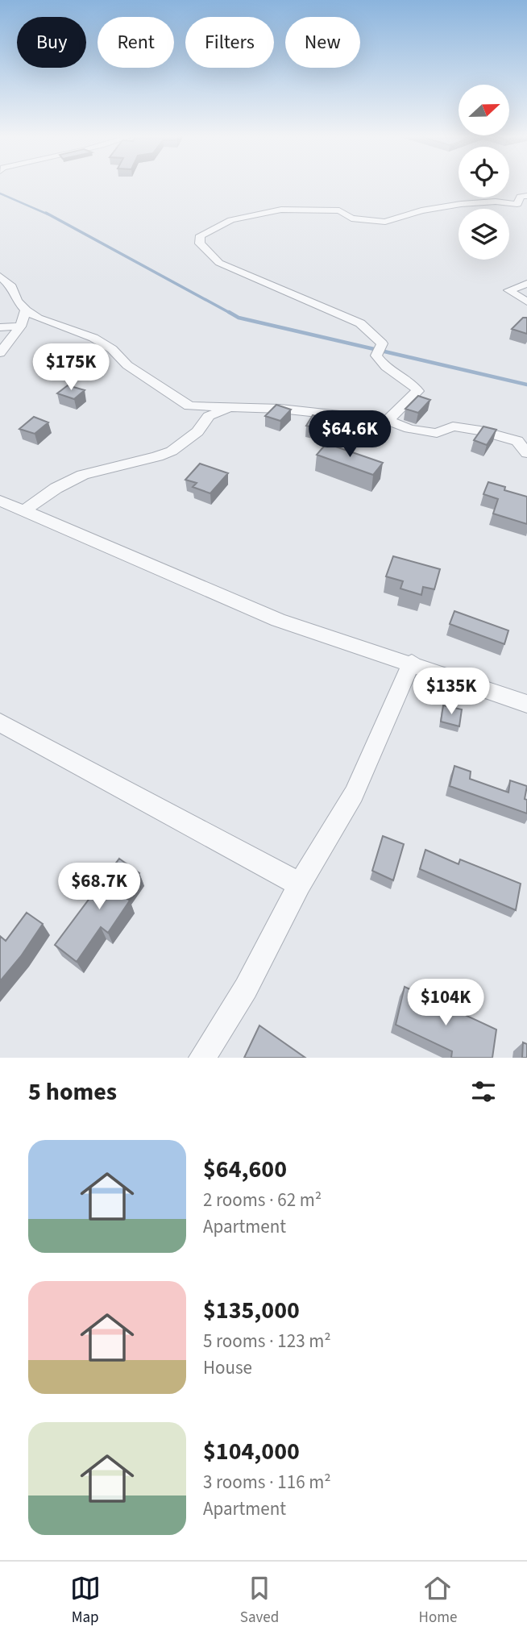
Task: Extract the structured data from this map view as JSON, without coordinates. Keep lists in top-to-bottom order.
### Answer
{
  "north": "right",
  "page": {
    "chip": [
      "Buy",
      "Rent",
      "Filters",
      "New"
    ],
    "price": [
      "$175K",
      "$64.6K",
      "$135K",
      "$68.7K",
      "$104K"
    ],
    "heading": "5 homes",
    "list": [
      {
        "name": "$64,600",
        "note": "2 rooms · 62 m² · Apartment"
      },
      {
        "name": "$135,000",
        "note": "5 rooms · 123 m² · House"
      },
      {
        "name": "$104,000",
        "note": "3 rooms · 116 m² · Apartment"
      }
    ],
    "tabs": ["Map", "Saved", "Home"]
  }
}
